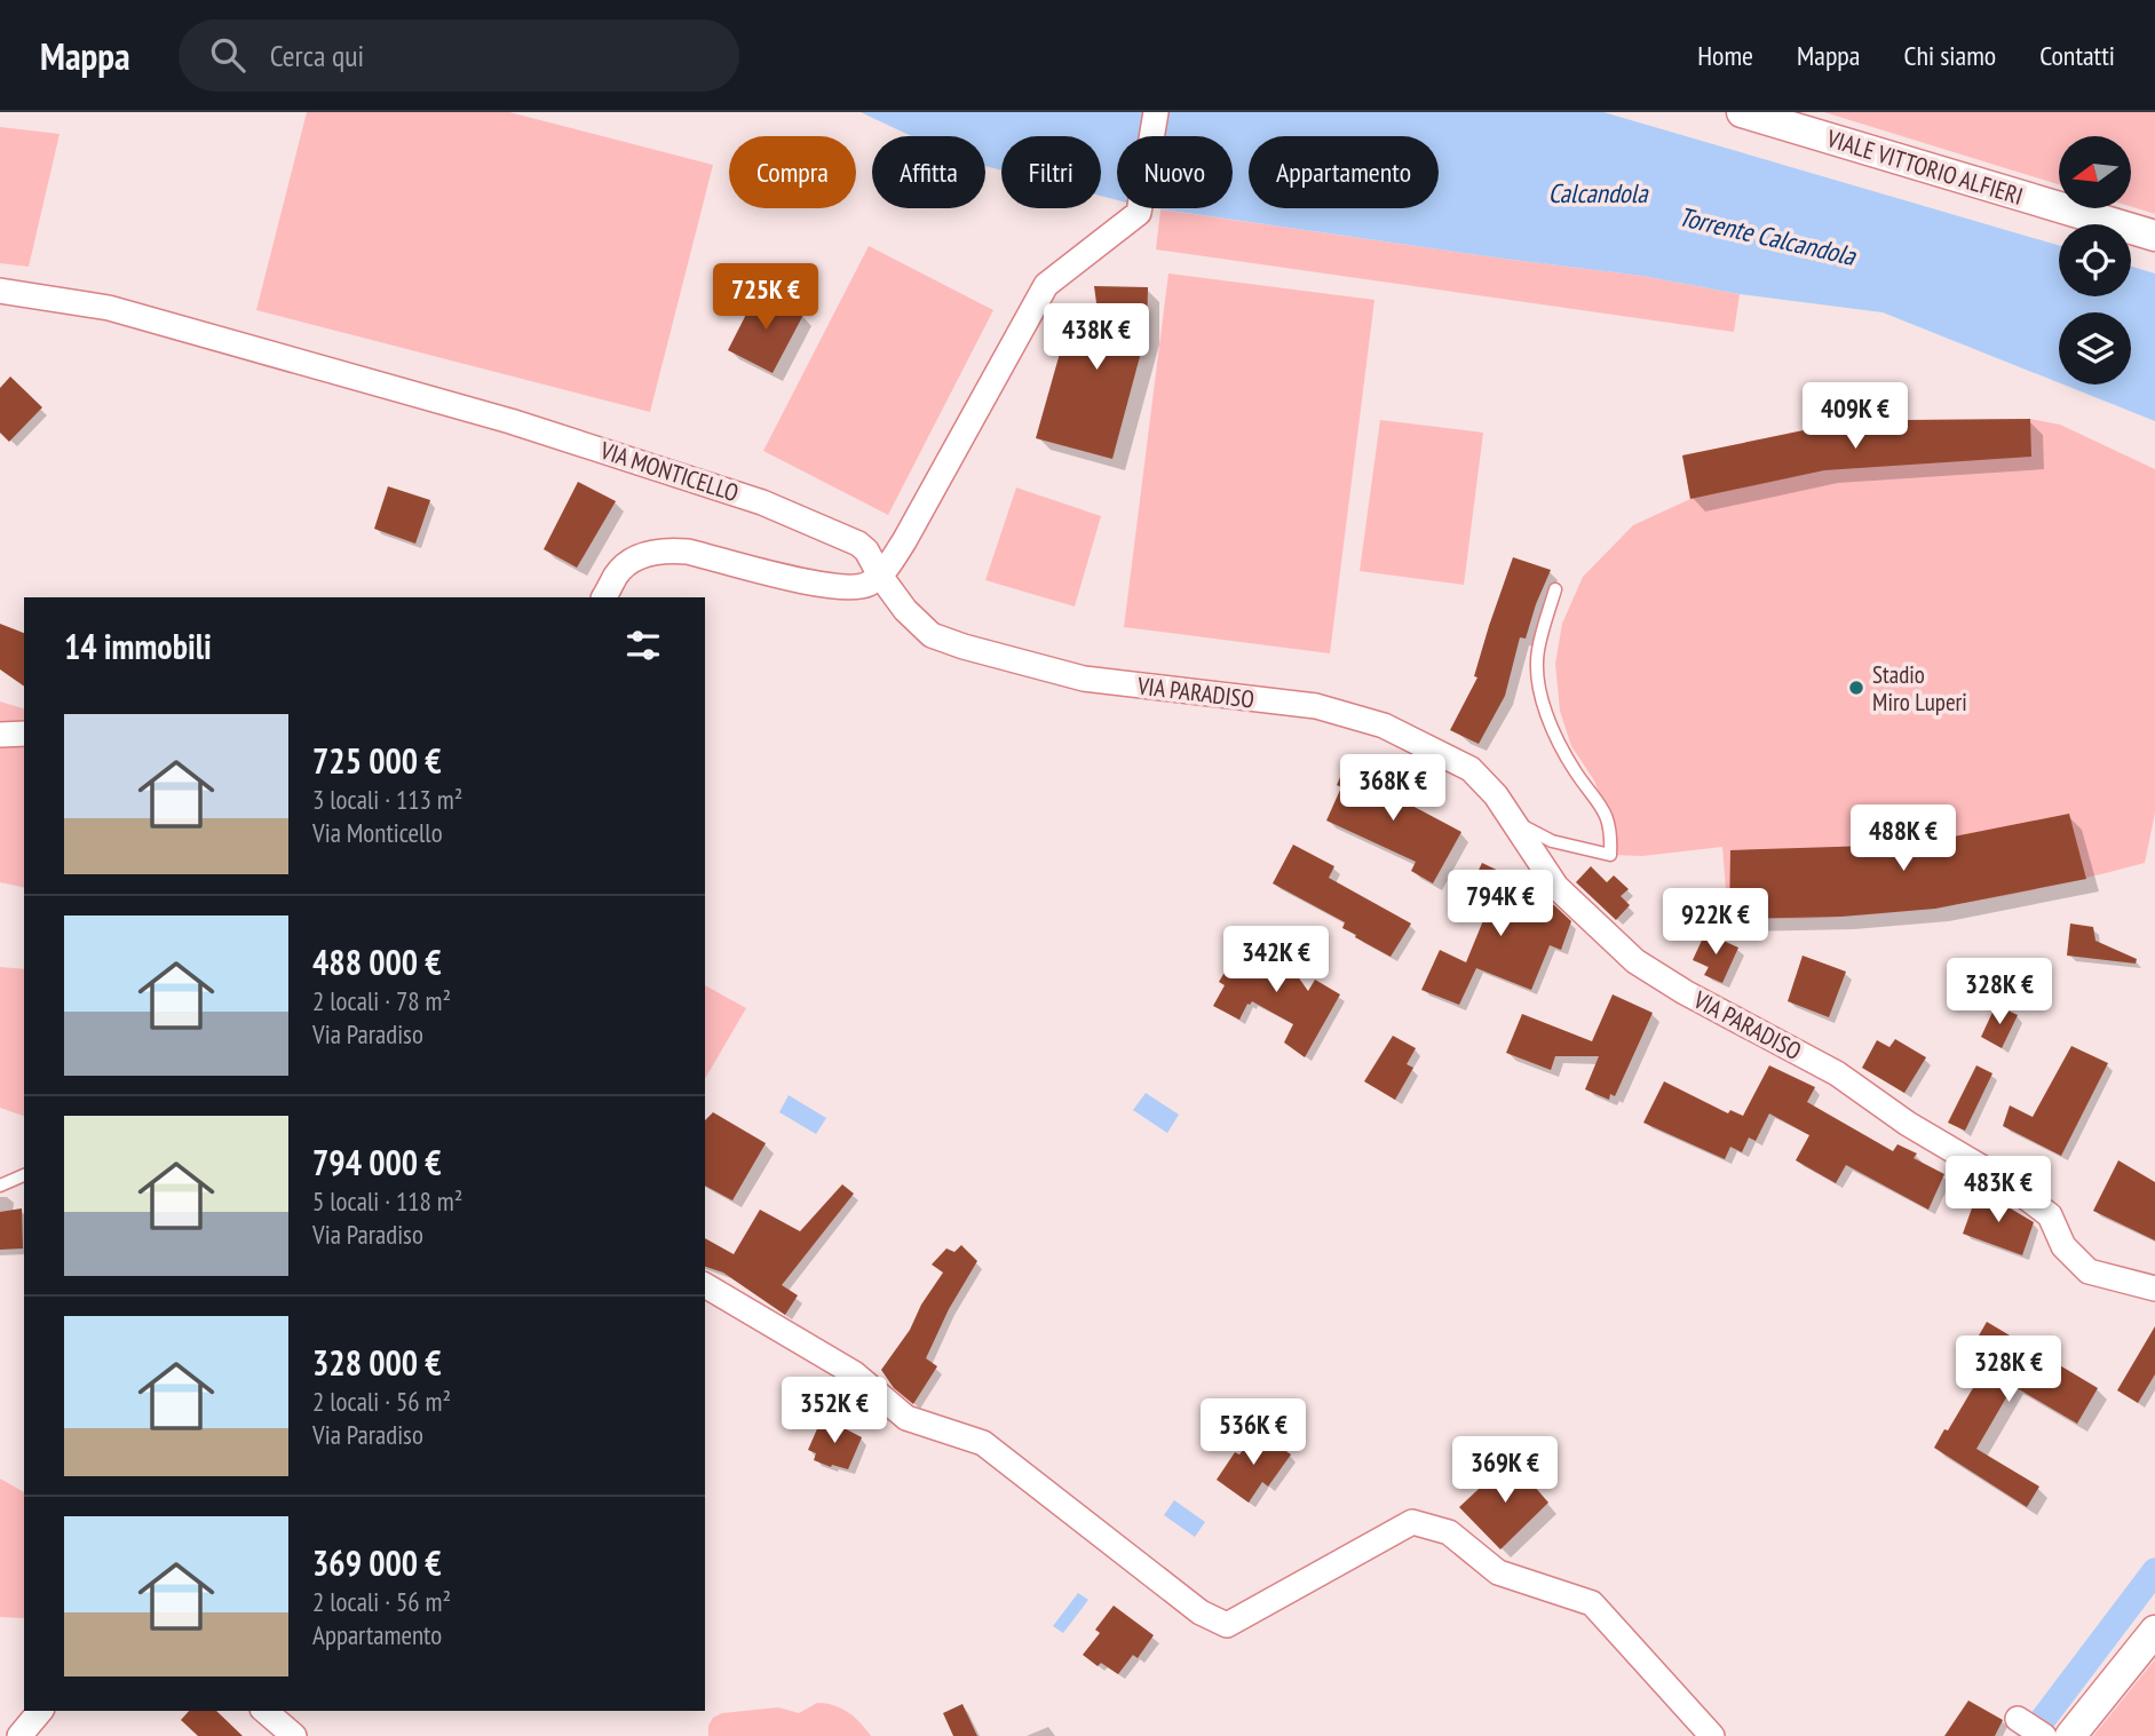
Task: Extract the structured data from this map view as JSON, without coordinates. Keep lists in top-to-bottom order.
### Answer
{
  "streets": {
    "street": ["VIALE VITTORIO ALFIERI", "VIA MONTICELLO", "VIA PARADISO"]
  },
  "crossings": [
    ["VIA MONTICELLO", "VIA PARADISO"]
  ],
  "water": ["Calcandola", "Torrente Calcandola"],
  "places": ["Stadio Miro Luperi"],
  "north": "left",
  "page": {
    "header": "Mappa",
    "search": "Cerca qui",
    "nav": [
      "Home",
      "Mappa",
      "Chi siamo",
      "Contatti"
    ],
    "chip": [
      "Compra",
      "Affitta",
      "Filtri",
      "Nuovo",
      "Appartamento"
    ],
    "price": [
      "725K €",
      "438K €",
      "409K €",
      "368K €",
      "488K €",
      "794K €",
      "922K €",
      "342K €",
      "328K €",
      "483K €",
      "328K €",
      "352K €",
      "536K €",
      "369K €"
    ],
    "heading": "14 immobili",
    "list": [
      {
        "name": "725 000 €",
        "note": "3 locali · 113 m² · Via Monticello"
      },
      {
        "name": "488 000 €",
        "note": "2 locali · 78 m² · Via Paradiso"
      },
      {
        "name": "794 000 €",
        "note": "5 locali · 118 m² · Via Paradiso"
      },
      {
        "name": "328 000 €",
        "note": "2 locali · 56 m² · Via Paradiso"
      },
      {
        "name": "369 000 €",
        "note": "2 locali · 56 m² · Appartamento"
      }
    ]
  }
}
